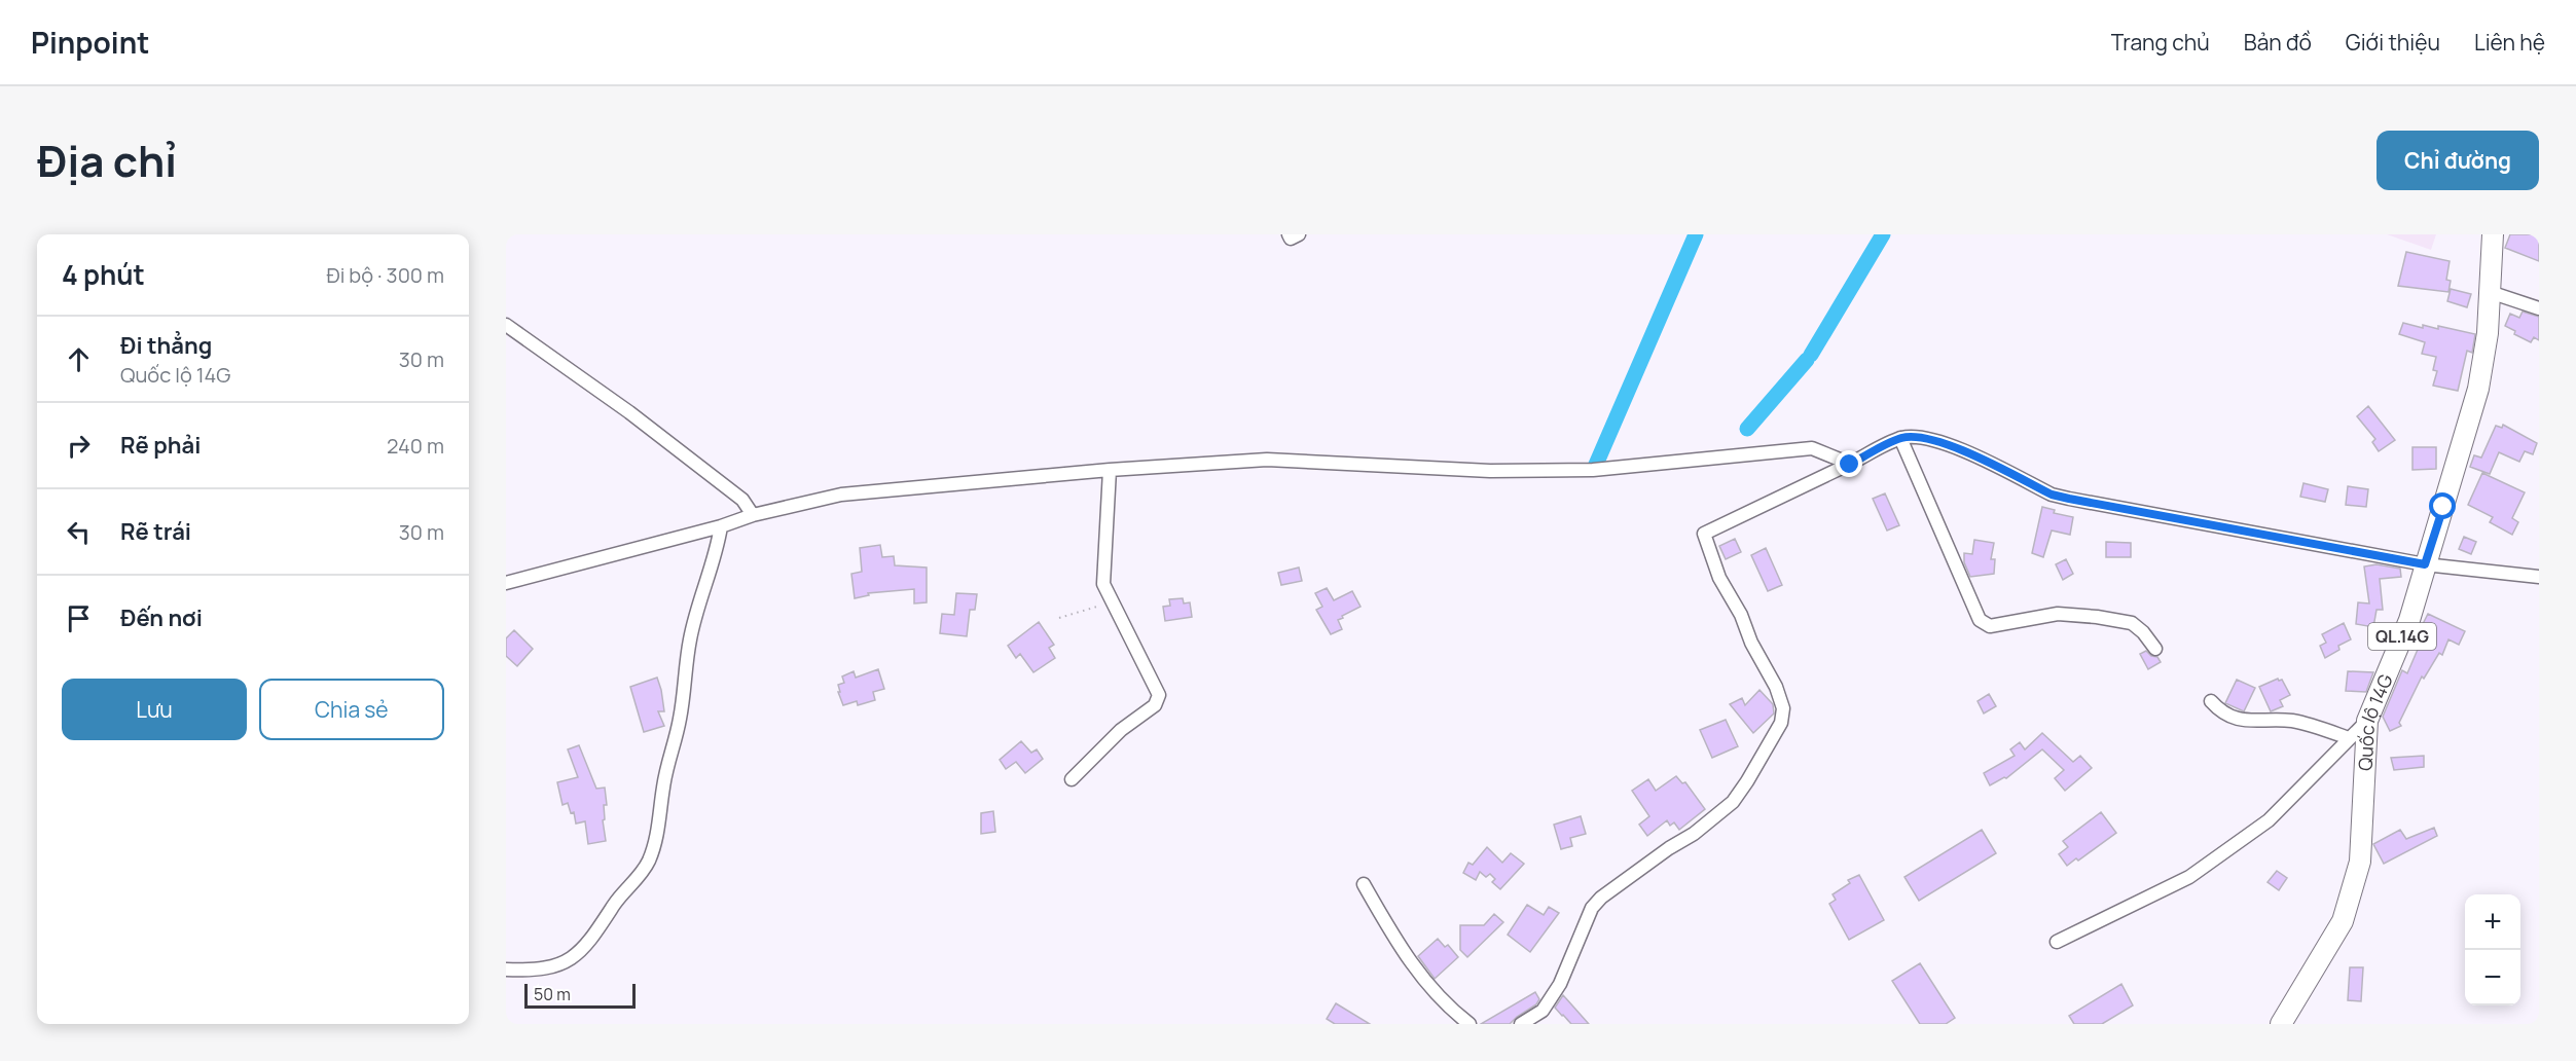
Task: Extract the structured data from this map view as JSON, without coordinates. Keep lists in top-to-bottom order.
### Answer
{
  "streets": {
    "main road": ["QL.14G", "Quốc lộ 14G"]
  },
  "scale_bar": "50 m",
  "page": {
    "header": "Pinpoint",
    "nav": [
      "Trang chủ",
      "Bản đồ",
      "Giới thiệu",
      "Liên hệ"
    ],
    "title": "Địa chỉ",
    "buttons": [
      "Chỉ đường",
      ["Lưu", "Chia sẻ"]
    ],
    "heading": ["4 phút", "Đi bộ · 300 m"],
    "list": [
      ["Đi thẳng", "Quốc lộ 14G", "30 m"],
      ["Rẽ phải", "240 m"],
      ["Rẽ trái", "30 m"],
      "Đến nơi"
    ],
    "map_buttons": ["+", "−"],
    "scale": "50 m"
  }
}
